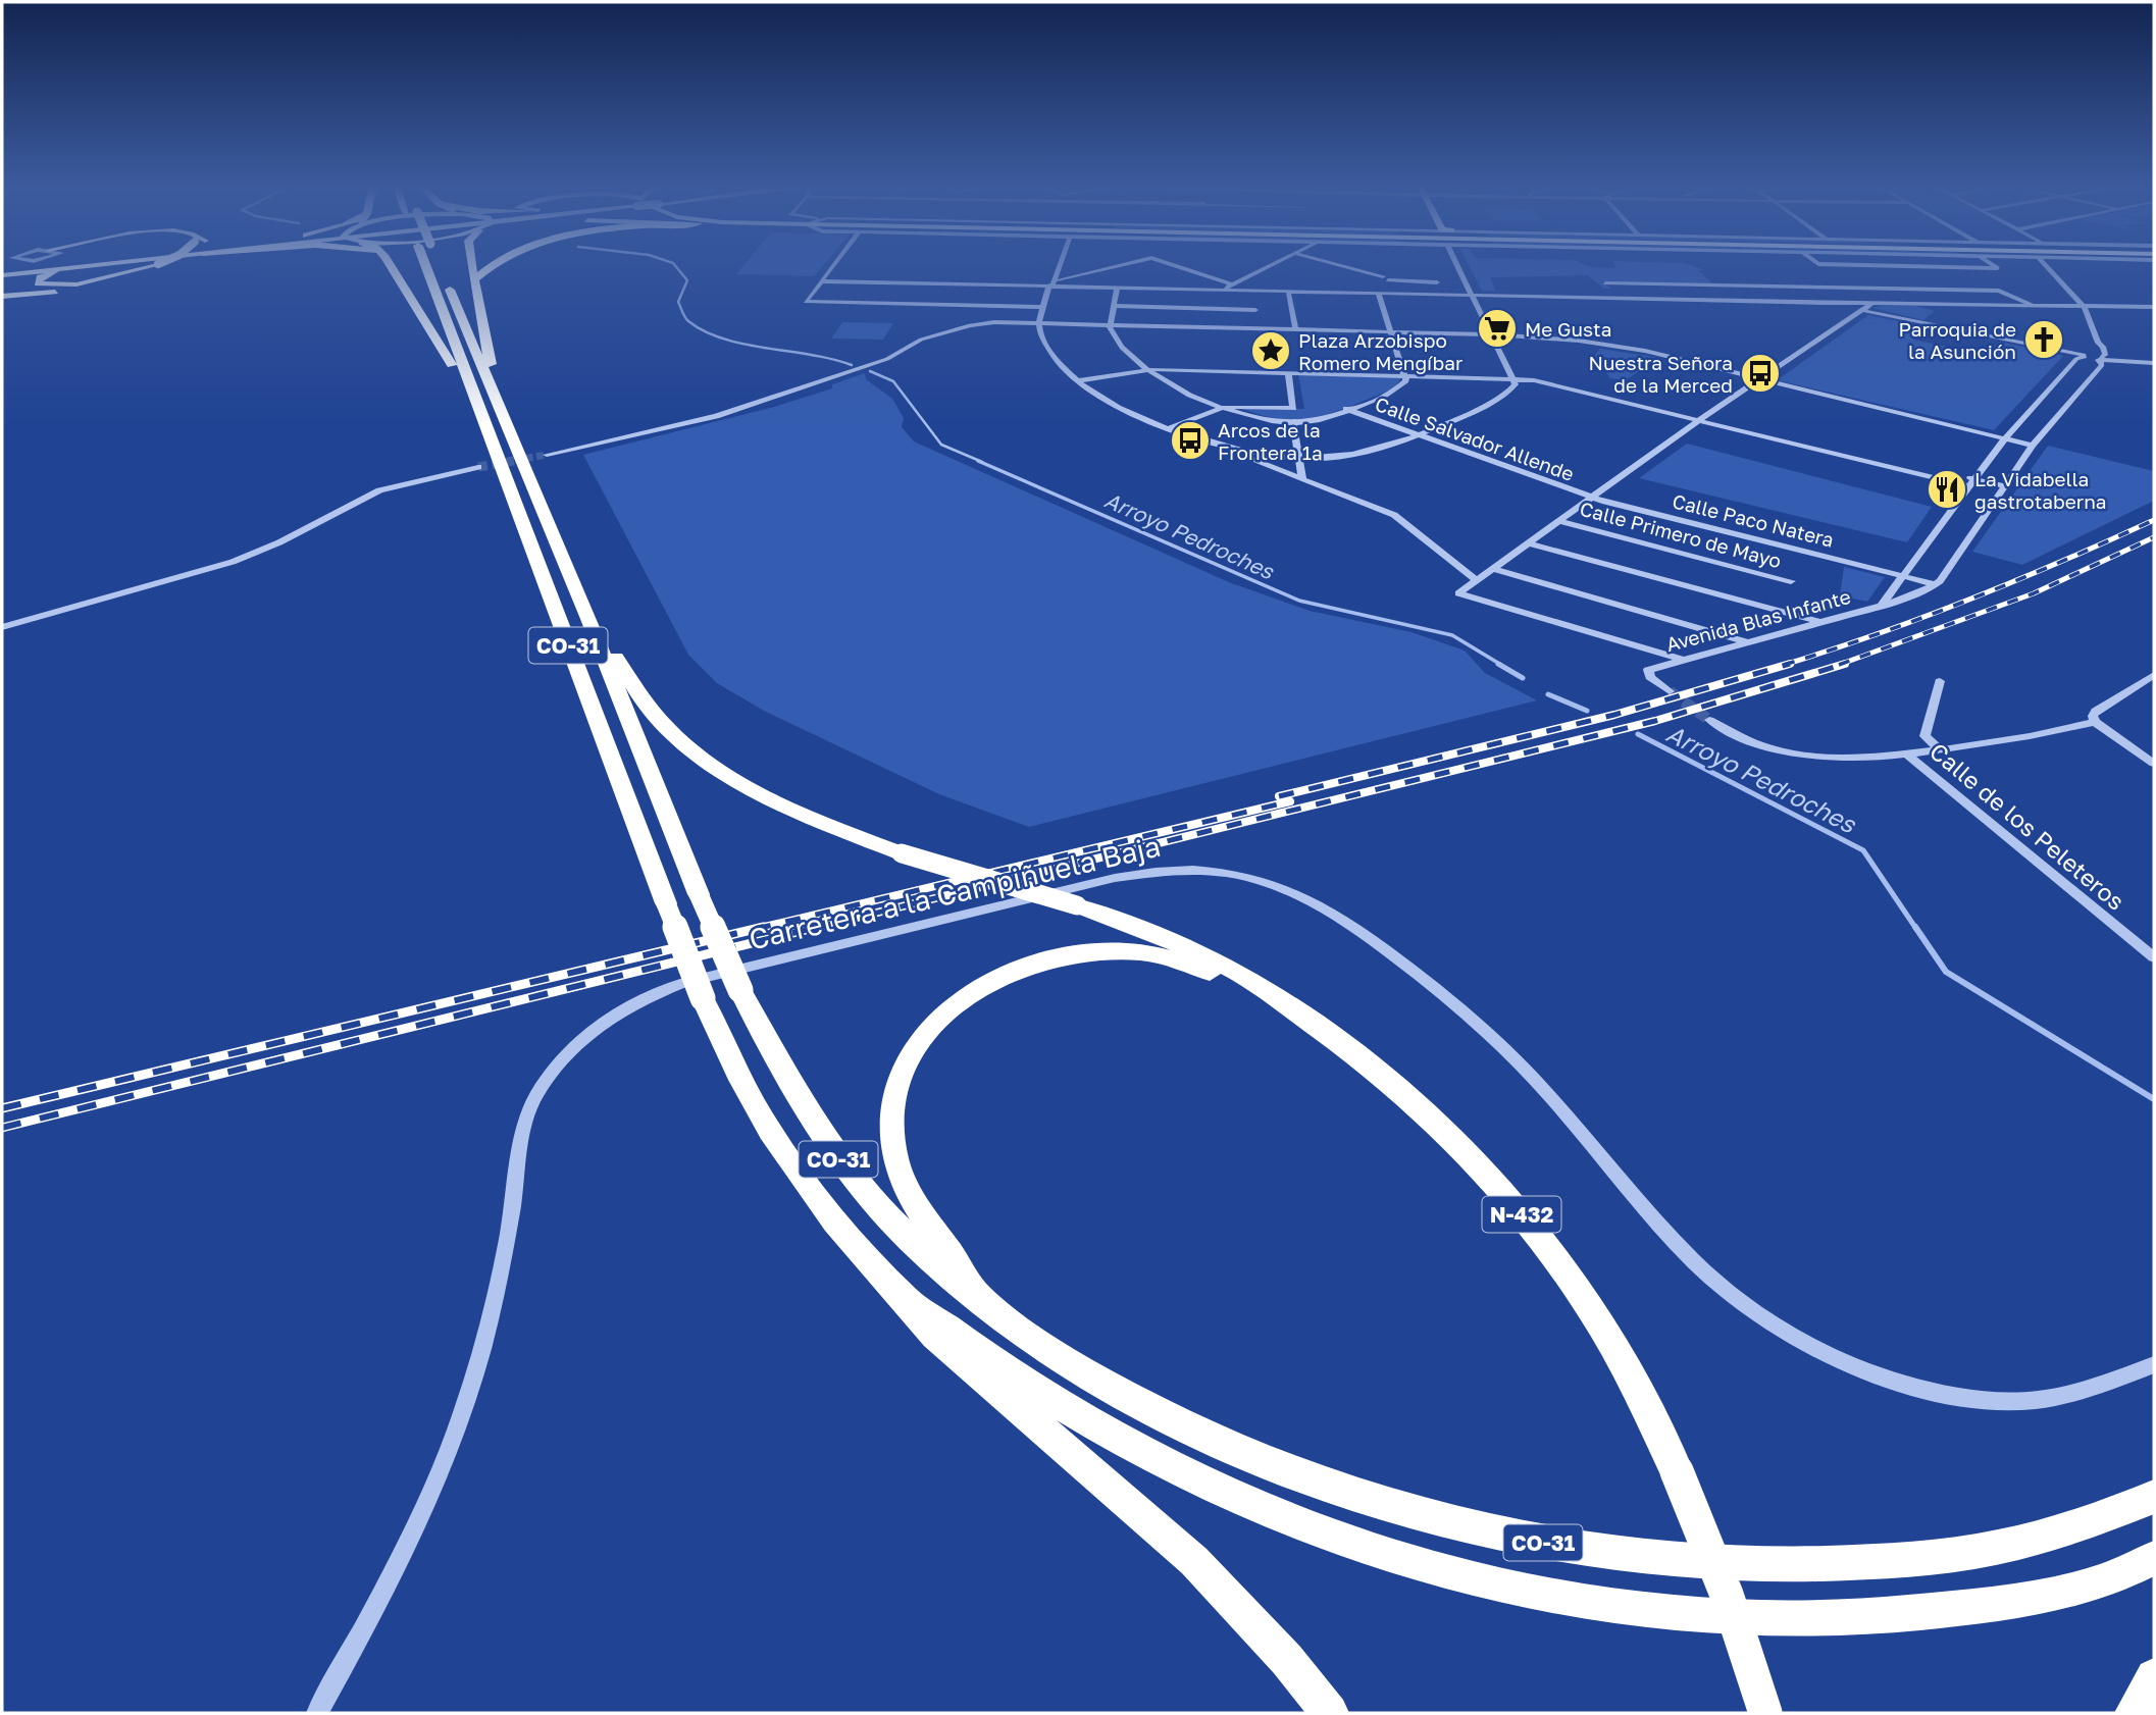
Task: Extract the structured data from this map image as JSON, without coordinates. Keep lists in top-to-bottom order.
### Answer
{
  "streets": {
    "highway": ["CO-31", "N-432"],
    "street": [
      "Calle Salvador Allende",
      "Calle Paco Natera",
      "Calle Primero de Mayo",
      "Avenida Blas Infante",
      "Calle de los Peleteros",
      "Carretera a la Campiñuela Baja"
    ]
  },
  "crossings": [
    ["Calle Salvador Allende", "Calle Paco Natera"],
    ["Calle Paco Natera", "Avenida Blas Infante"]
  ],
  "water": ["Arroyo Pedroches"],
  "places": {
    "supermarket": ["Me Gusta"],
    "church": ["Parroquia de la Asunción"],
    "place": ["Plaza Arzobispo Romero Mengíbar"],
    "bus stop": ["Nuestra Señora de la Merced", "Arcos de la Frontera 1ª"],
    "restaurant": ["La Vidabella gastrotaberna"]
  }
}
